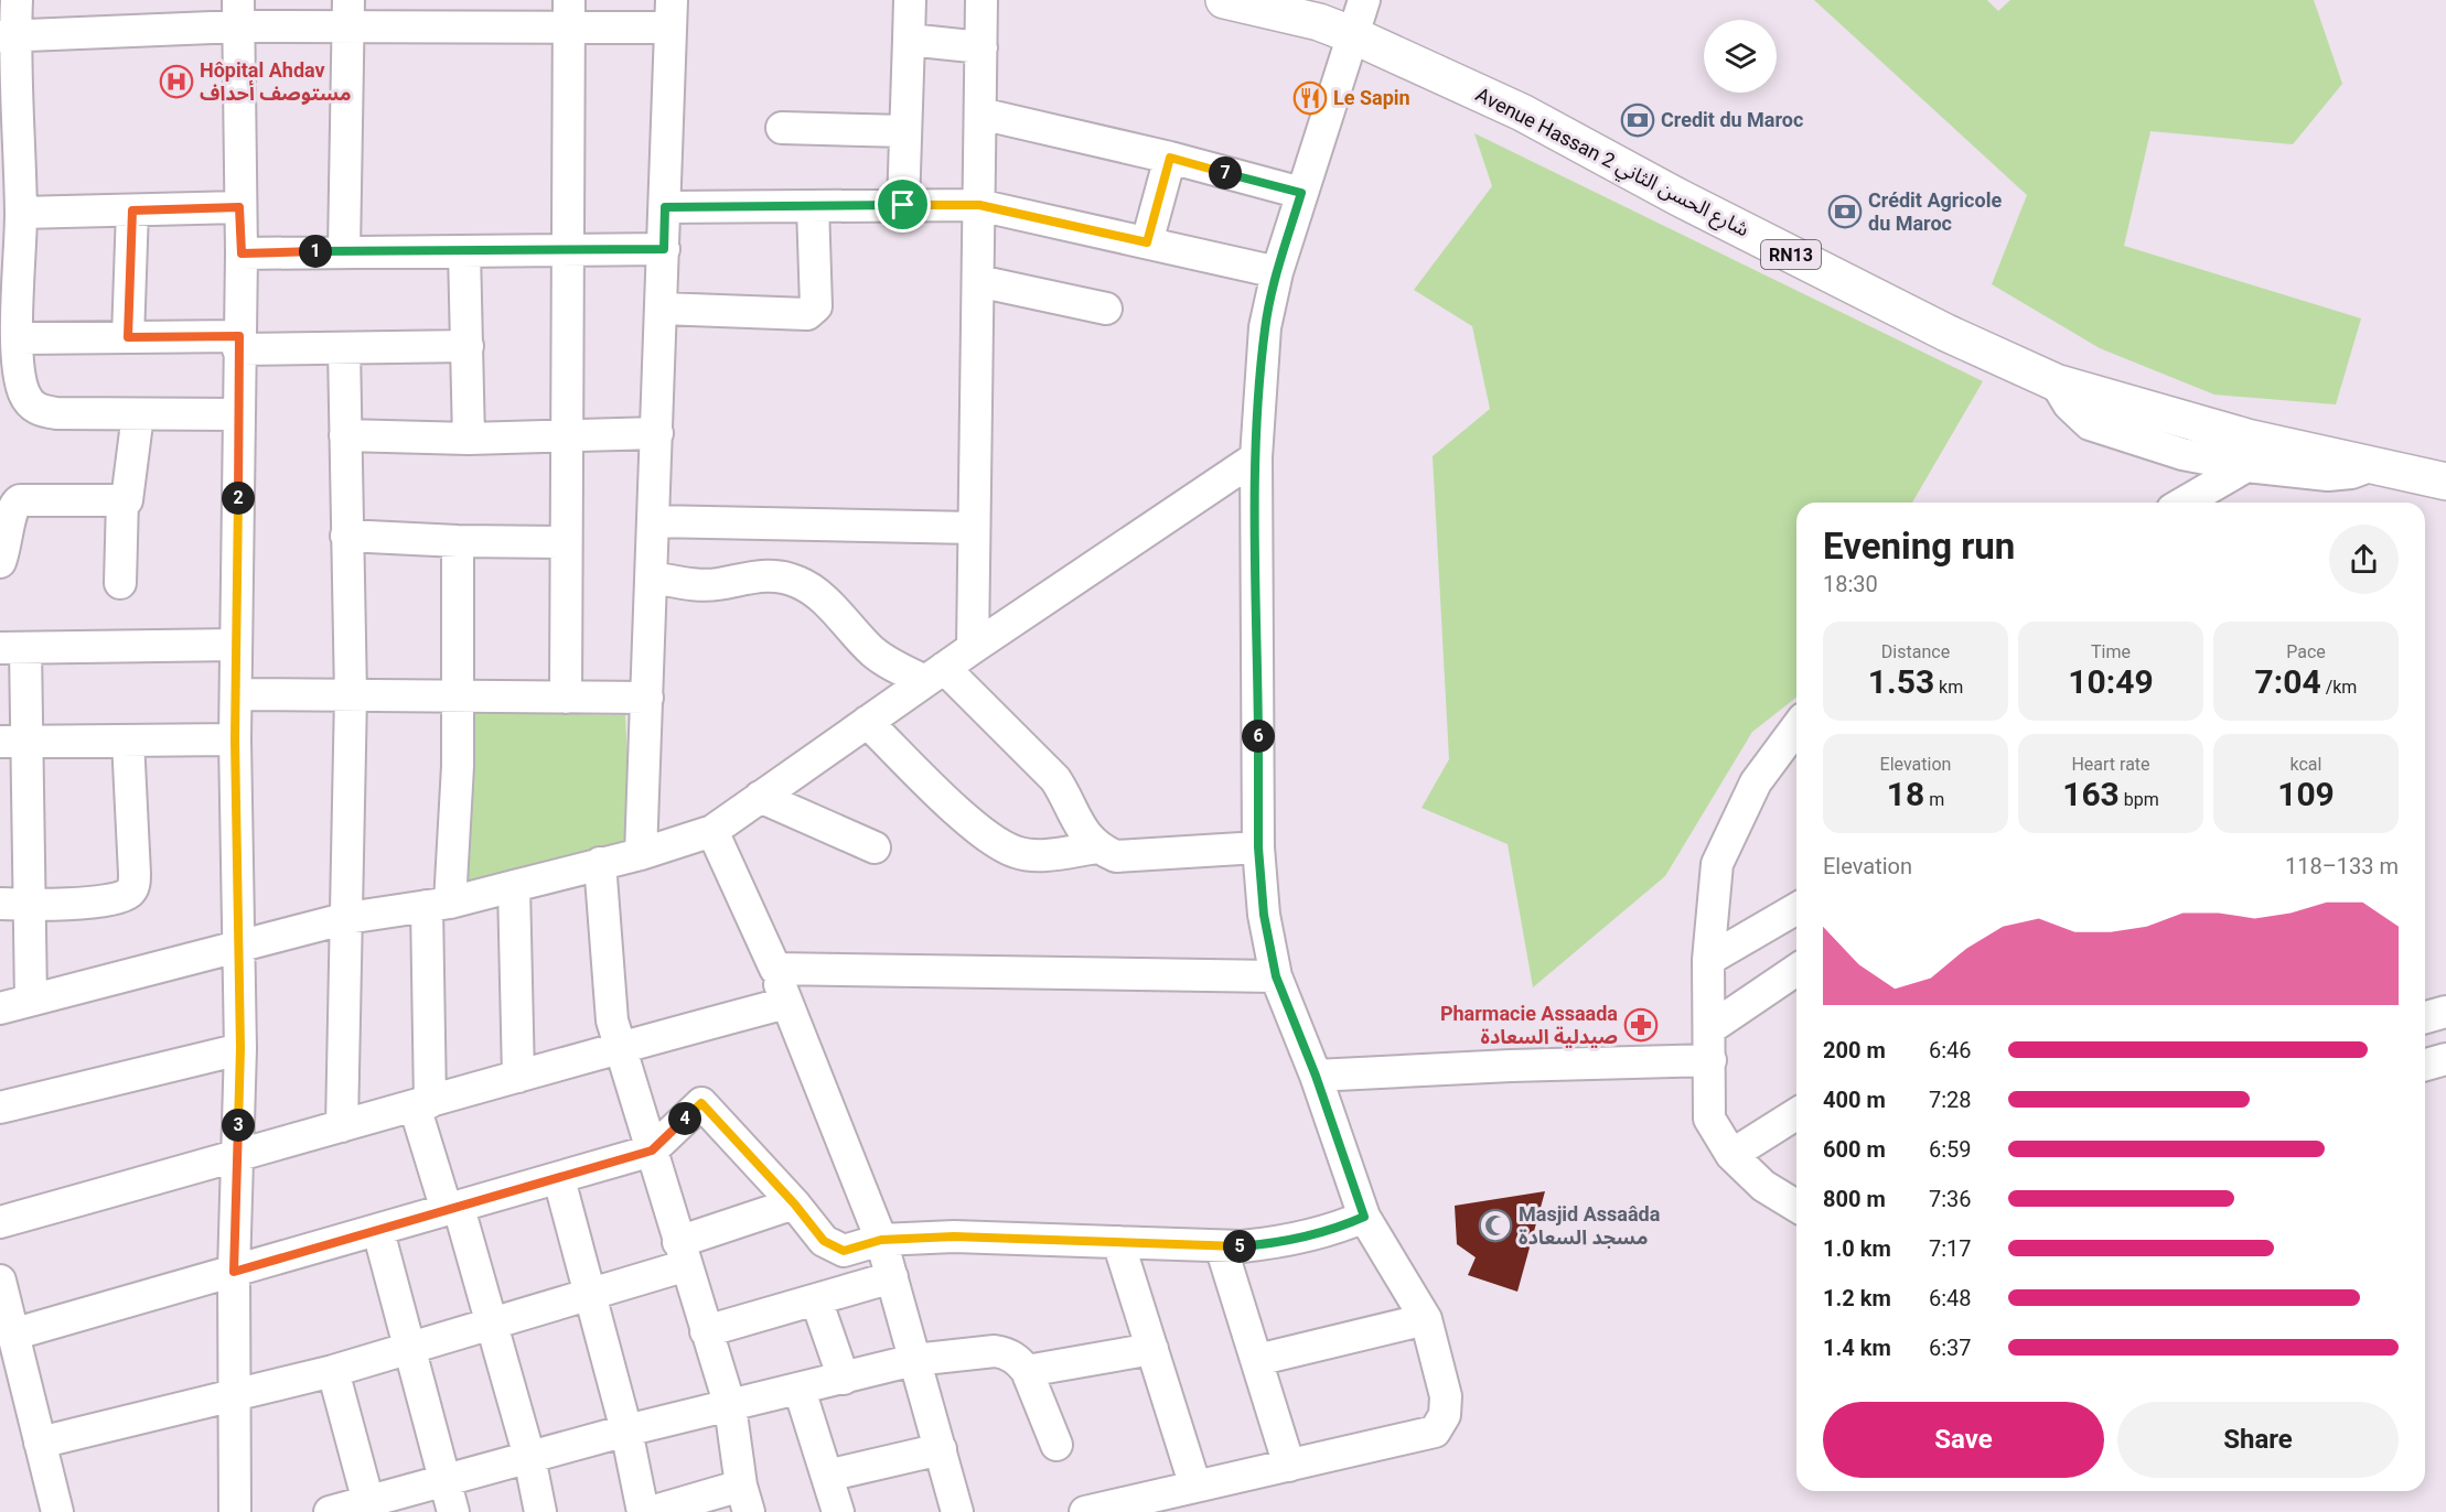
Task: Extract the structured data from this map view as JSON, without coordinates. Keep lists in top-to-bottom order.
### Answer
{
  "streets": {
    "main road": ["Avenue Hassan 2 شارع الحسن الثاني", "RN13"]
  },
  "places": {
    "hospital": ["Hôpital Ahdav مستوصف أحداف"],
    "restaurant": ["Le Sapin"],
    "bank": ["Credit du Maroc", "Crédit Agricole du Maroc"],
    "pharmacy": ["Pharmacie Assaada صيدلية السعادة"],
    "mosque": ["Masjid Assaâda مسجد السعادة"]
  },
  "page": {
    "pins": [
      "7",
      "1",
      "2",
      "6",
      "4",
      "3",
      "5"
    ],
    "heading": ["Evening run", "18:30"],
    "stats": [
      ["Distance", "1.53 km"],
      ["Time", "10:49"],
      ["Pace", "7:04 /km"],
      ["Elevation", "18 m"],
      ["Heart rate", "163 bpm"],
      ["kcal", "109"]
    ],
    "chart": ["Elevation", "118–133 m"],
    "list": [
      {
        "name": "200 m",
        "note": "6:46"
      },
      {
        "name": "400 m",
        "note": "7:28"
      },
      {
        "name": "600 m",
        "note": "6:59"
      },
      {
        "name": "800 m",
        "note": "7:36"
      },
      {
        "name": "1.0 km",
        "note": "7:17"
      },
      {
        "name": "1.2 km",
        "note": "6:48"
      },
      {
        "name": "1.4 km",
        "note": "6:37"
      }
    ],
    "buttons": ["Save", "Share"]
  }
}
